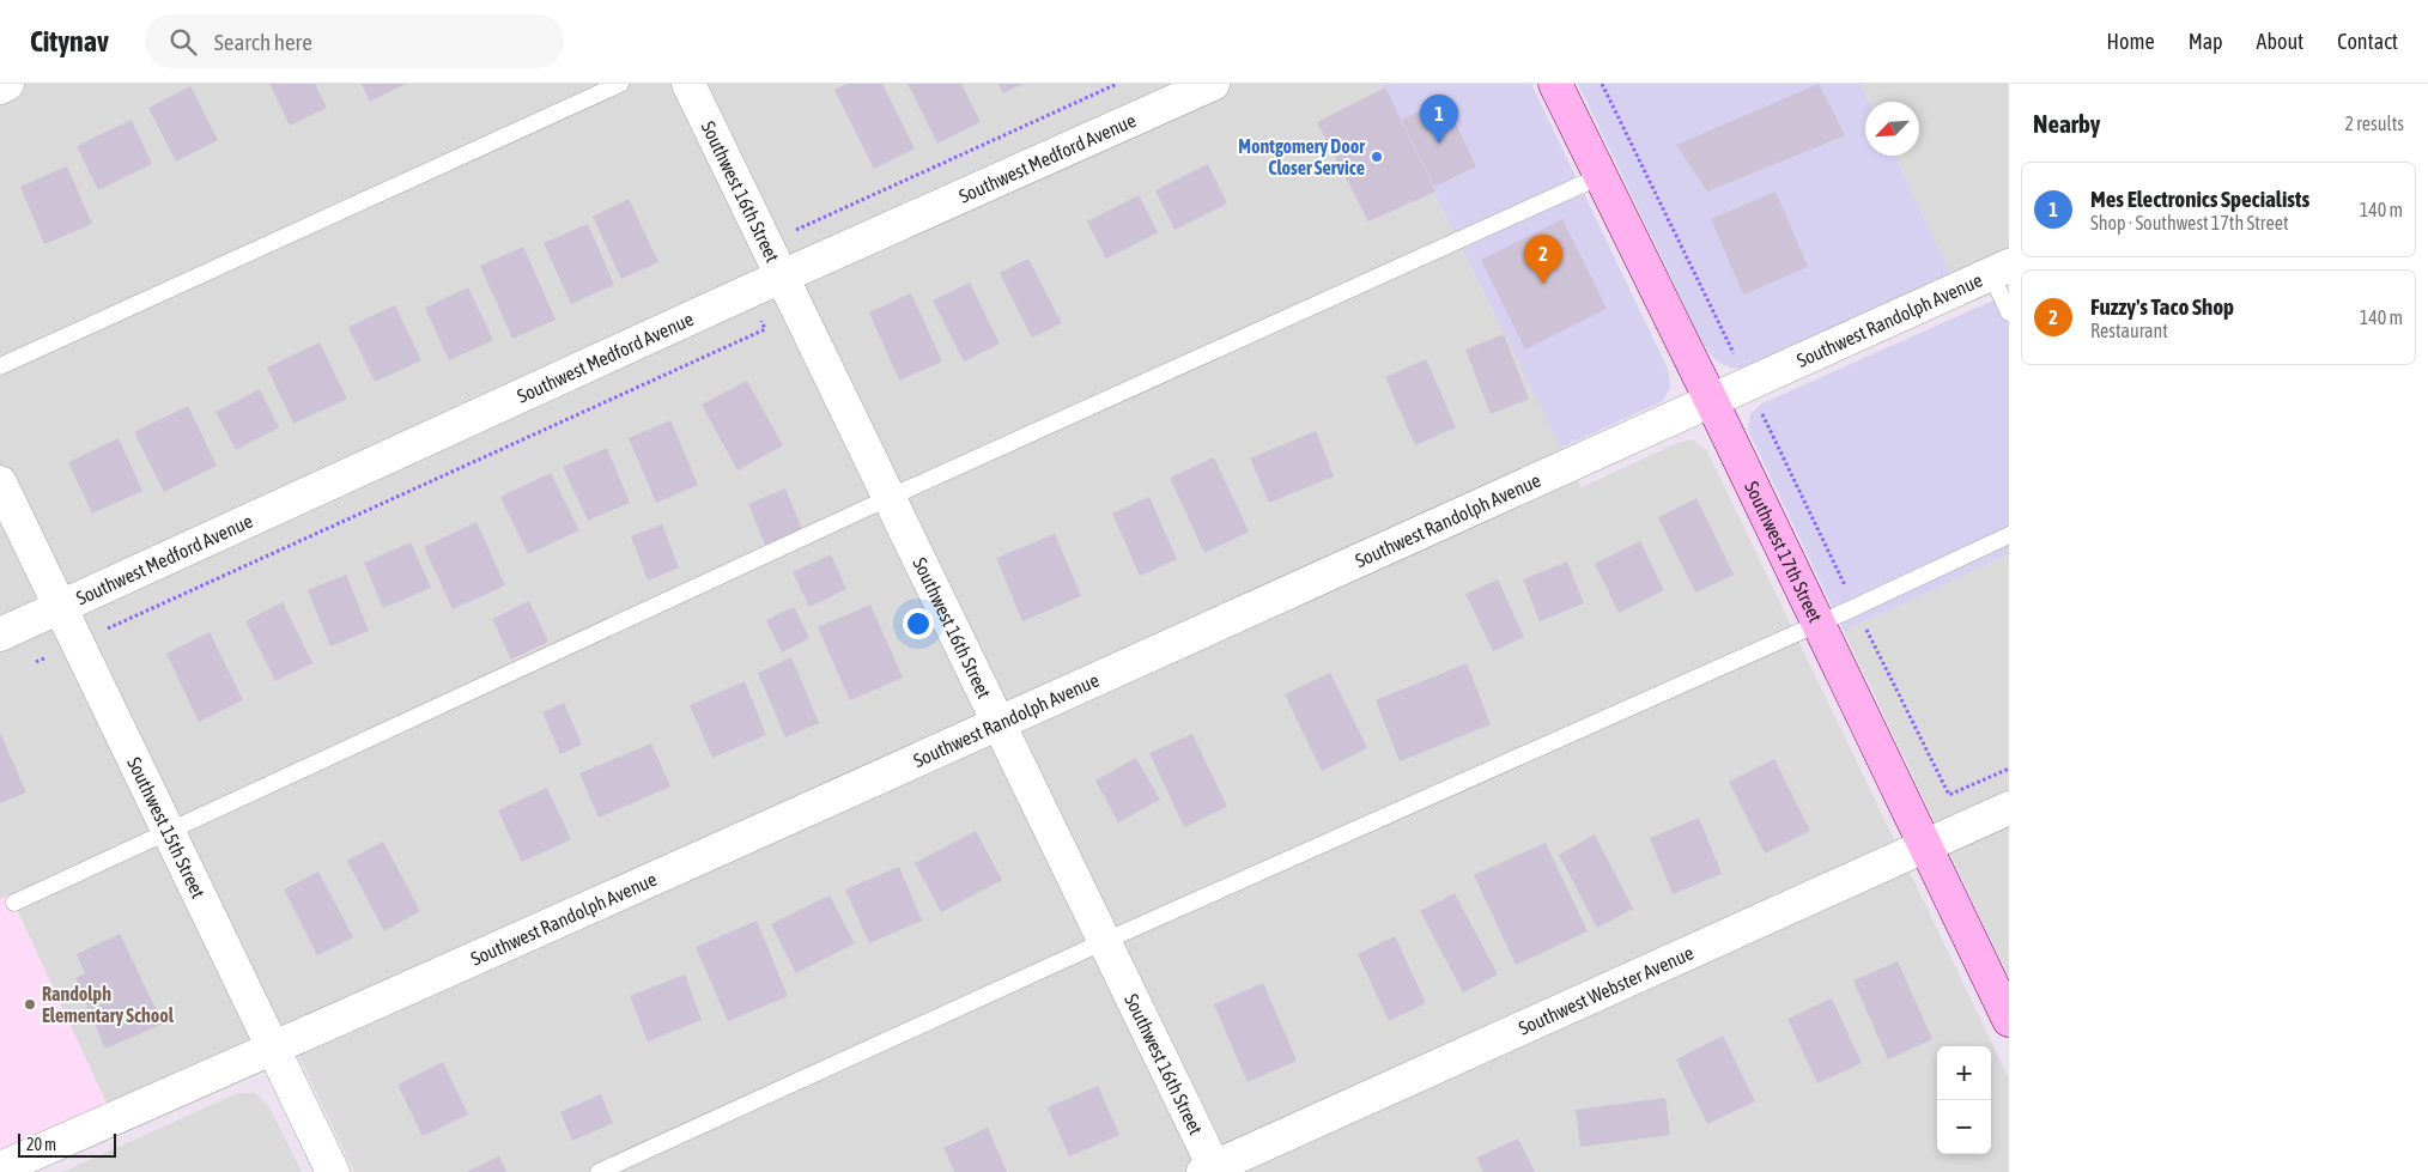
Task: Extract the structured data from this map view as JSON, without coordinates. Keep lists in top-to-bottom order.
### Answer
{
  "streets": {
    "main road": ["Southwest 17th Street"],
    "street": [
      "Southwest Medford Avenue",
      "Southwest 16th Street",
      "Southwest Randolph Avenue",
      "Southwest 15th Street",
      "Southwest Webster Avenue"
    ]
  },
  "crossings": [
    ["Southwest Medford Avenue", "Southwest 16th Street"],
    ["Southwest Medford Avenue", "Southwest 15th Street"],
    ["Southwest 16th Street", "Southwest Randolph Avenue"],
    ["Southwest 16th Street", "Southwest Webster Avenue"],
    ["Southwest Randolph Avenue", "Southwest 17th Street"],
    ["Southwest Randolph Avenue", "Southwest 15th Street"],
    ["Southwest 17th Street", "Southwest Webster Avenue"]
  ],
  "places": ["Montgomery Door Closer Service", "Randolph Elementary School"],
  "scale_bar": "20 m",
  "north": "bottom left",
  "page": {
    "header": "Citynav",
    "search": "Search here",
    "nav": [
      "Home",
      "Map",
      "About",
      "Contact"
    ],
    "heading": ["Nearby", "2 results"],
    "pins": ["1", "2"],
    "list": [
      {
        "mark": "1",
        "name": "Mes Electronics Specialists",
        "note": "Shop · Southwest 17th Street",
        "value": "140 m"
      },
      {
        "mark": "2",
        "name": "Fuzzy's Taco Shop",
        "note": "Restaurant",
        "value": "140 m"
      }
    ],
    "map_buttons": ["+", "−"],
    "scale": "20 m"
  }
}
